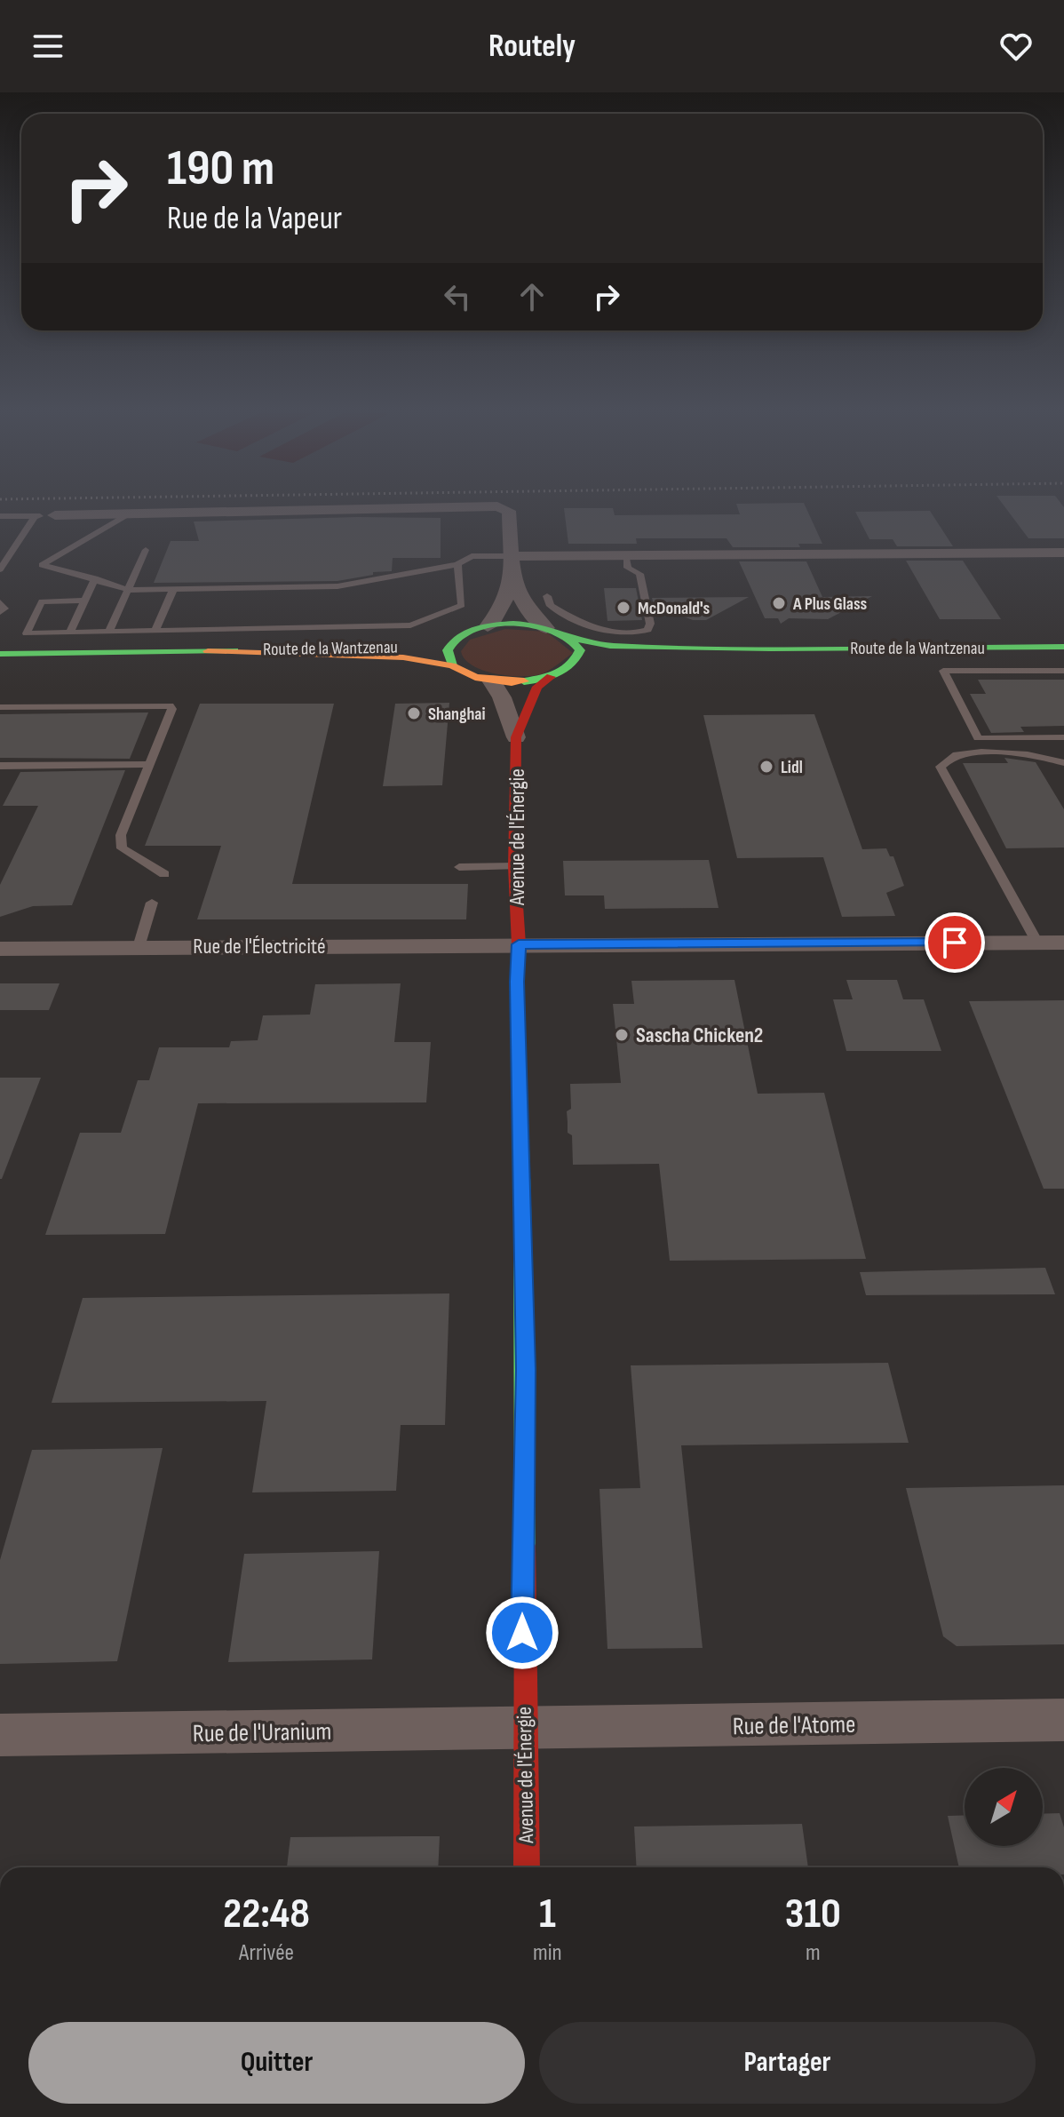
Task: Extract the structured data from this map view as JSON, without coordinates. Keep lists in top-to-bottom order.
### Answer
{
  "streets": {
    "main road": ["Route de la Wantzenau", "Avenue de l'Énergie"],
    "street": ["Rue de l'Électricité", "Rue de l'Atome", "Rue de l'Uranium"]
  },
  "crossings": [
    ["Route de la Wantzenau", "Avenue de l'Énergie"],
    ["Avenue de l'Énergie", "Rue de l'Électricité"],
    ["Avenue de l'Énergie", "Rue de l'Atome"],
    ["Avenue de l'Énergie", "Rue de l'Uranium"],
    ["Rue de l'Atome", "Rue de l'Uranium"]
  ],
  "places": [
    "A Plus Glass",
    "McDonald's",
    "Shanghai",
    "Lidl",
    "Sascha Chicken2"
  ],
  "north": "top right",
  "page": {
    "header": "Routely",
    "turn": ["190 m", "Rue de la Vapeur"],
    "eta": [
      "22:48",
      "Arrivée",
      "1",
      "min",
      "310",
      "m"
    ],
    "buttons": ["Quitter", "Partager"]
  }
}
